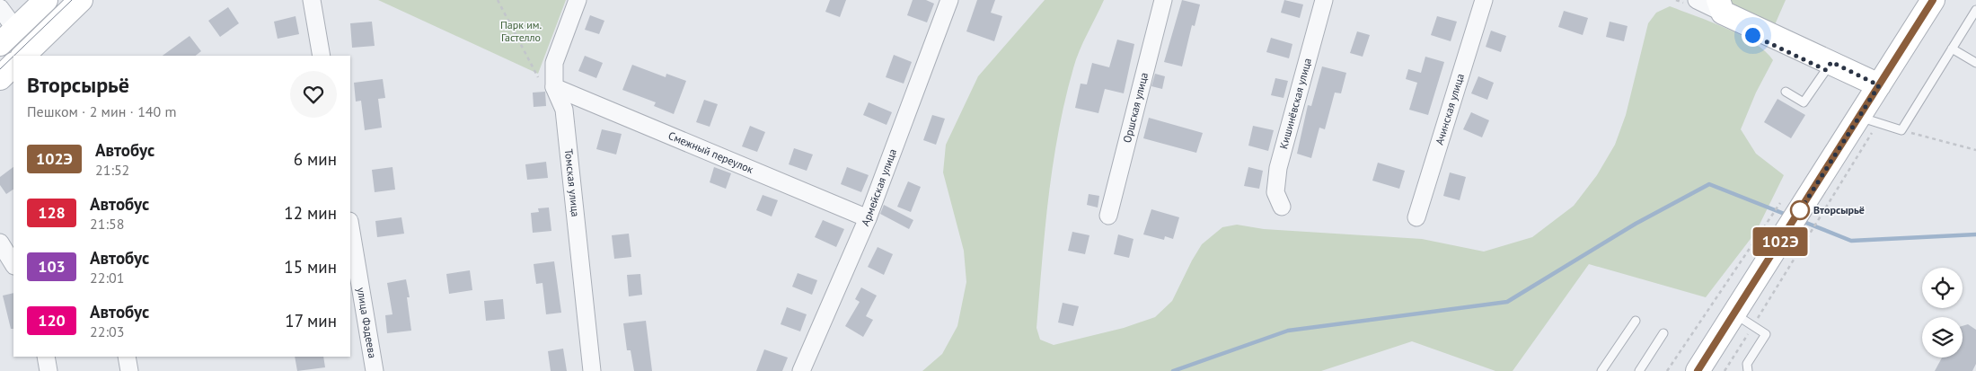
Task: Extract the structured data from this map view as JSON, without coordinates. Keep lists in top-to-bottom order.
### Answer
{
  "streets": {
    "street": [
      "Кишинёвская улица",
      "Оршская улица",
      "Ачинская улица",
      "Смежный переулок",
      "Томская улица",
      "Армейская улица",
      "улица Фадеева"
    ]
  },
  "crossings": [
    ["Смежный переулок", "Томская улица"],
    ["Смежный переулок", "Армейская улица"]
  ],
  "parks": ["Парк им. Гастелло"],
  "places": ["Вторсырьё"],
  "lines": ["bus line 102Э"],
  "page": {
    "on_map": "102Э",
    "heading": ["Вторсырьё", "Пешком · 2 мин · 140 m"],
    "list": [
      {
        "mark": "102Э",
        "name": "Автобус",
        "note": "21:52",
        "value": "6 мин"
      },
      {
        "mark": "128",
        "name": "Автобус",
        "note": "21:58",
        "value": "12 мин"
      },
      {
        "mark": "103",
        "name": "Автобус",
        "note": "22:01",
        "value": "15 мин"
      },
      {
        "mark": "120",
        "name": "Автобус",
        "note": "22:03",
        "value": "17 мин"
      }
    ]
  }
}
